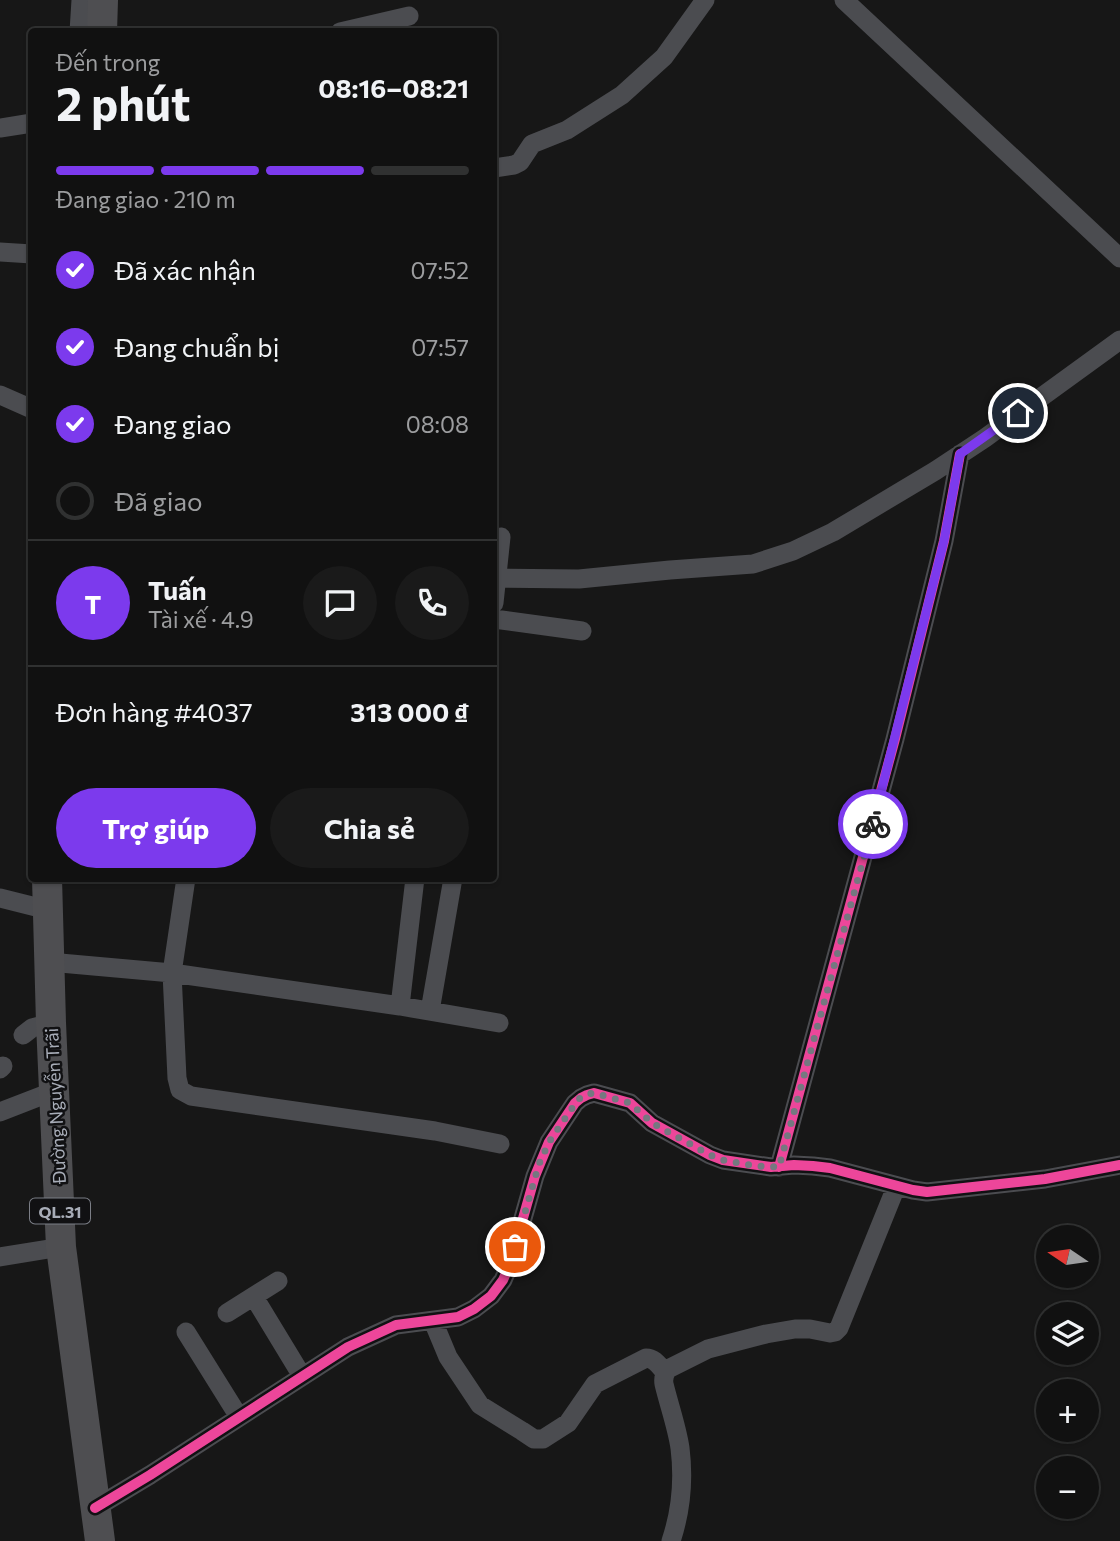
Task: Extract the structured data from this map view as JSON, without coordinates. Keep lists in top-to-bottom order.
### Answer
{
  "streets": {
    "highway": ["Đường Nguyễn Trãi", "QL.31"]
  },
  "north": "left",
  "page": {
    "heading": ["2 phút", "Đến trong", "08:16–08:21"],
    "panel": [
      "Tuấn",
      "Tài xế · 4.9",
      "Đơn hàng #4037",
      "313 000 ₫"
    ],
    "bar": "Đang giao · 210 m",
    "list": [
      ["Đã xác nhận", "07:52"],
      ["Đang chuẩn bị", "07:57"],
      ["Đang giao", "08:08"],
      "Đã giao"
    ],
    "round": "T",
    "buttons": ["Trợ giúp", "Chia sẻ"],
    "map_buttons": ["+", "−"]
  }
}
